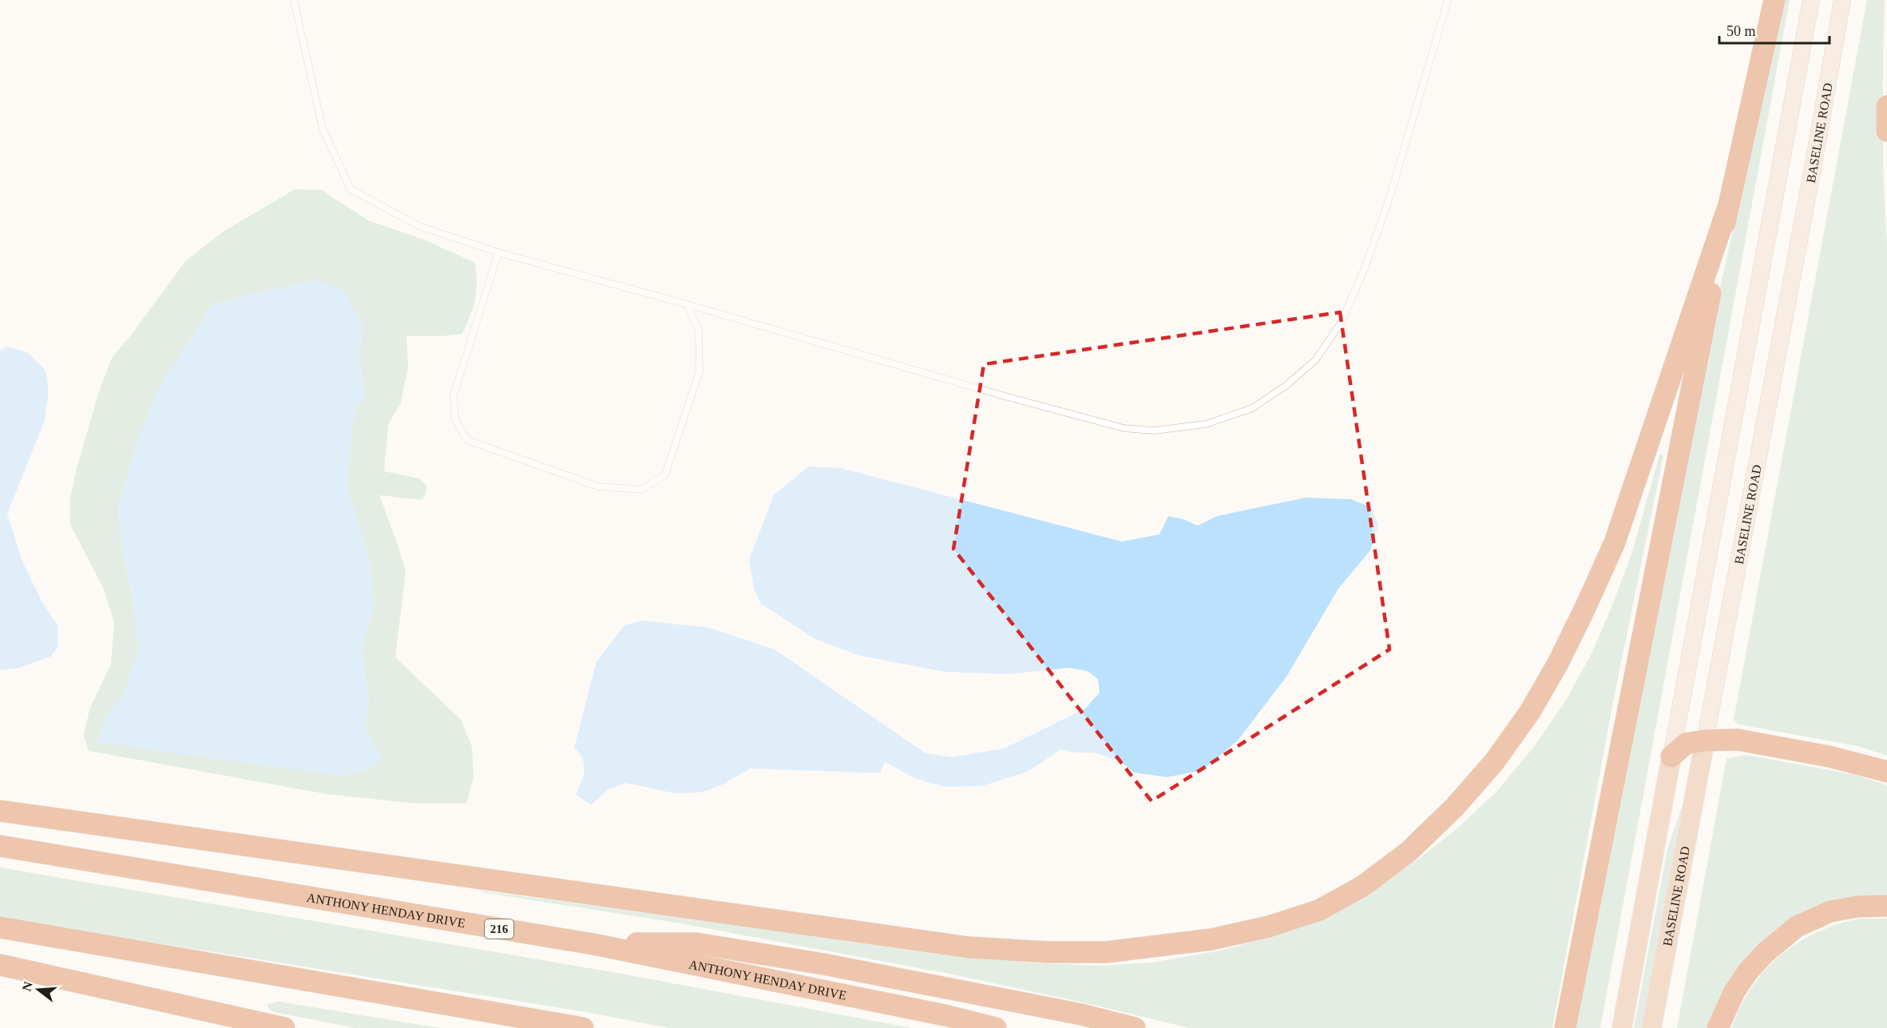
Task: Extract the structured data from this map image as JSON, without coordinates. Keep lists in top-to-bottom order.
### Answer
{
  "streets": {
    "highway": ["ANTHONY HENDAY DRIVE", "216"],
    "main road": ["BASELINE ROAD"]
  },
  "scale_bar": "50 m",
  "north": "left"
}
